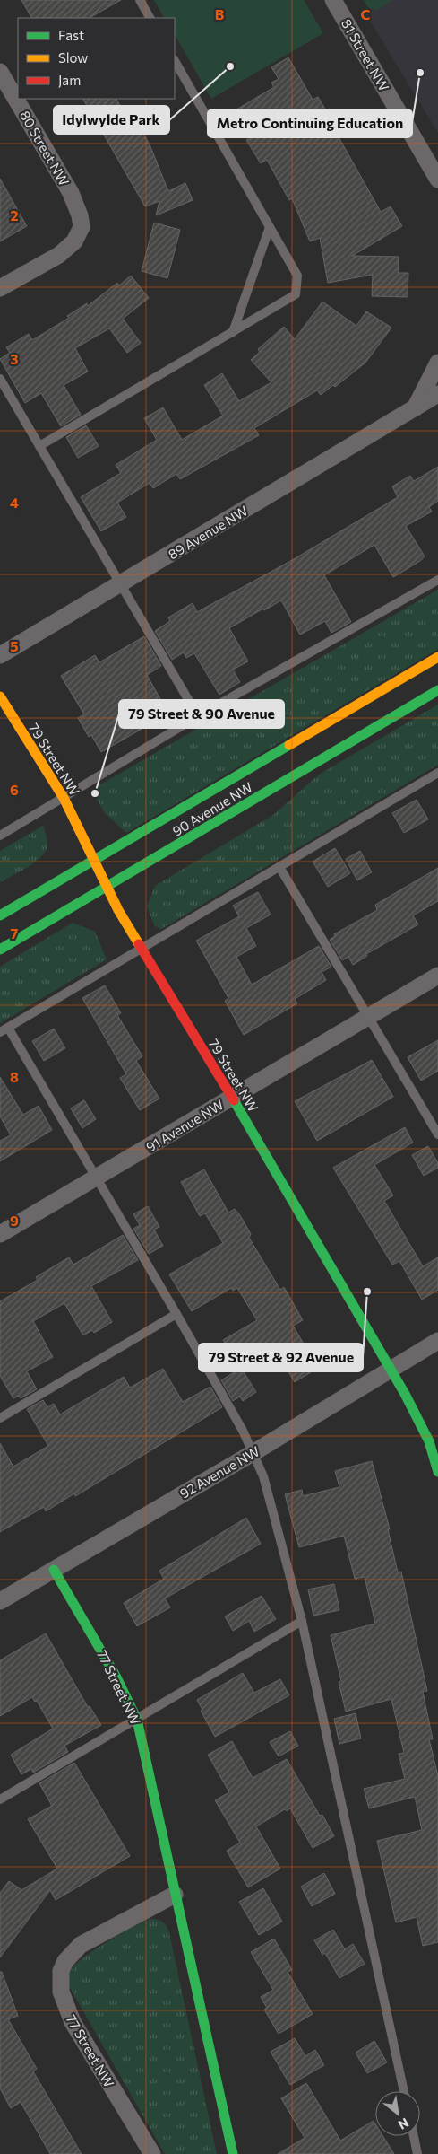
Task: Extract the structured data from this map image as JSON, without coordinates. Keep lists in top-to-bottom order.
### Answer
{
  "streets": {
    "street": [
      "81 Street NW",
      "80 Street NW",
      "89 Avenue NW",
      "79 Street NW",
      "90 Avenue NW",
      "91 Avenue NW",
      "92 Avenue NW",
      "77 Street NW"
    ]
  },
  "crossings": [
    ["79 Street NW", "90 Avenue NW"],
    ["79 Street NW", "91 Avenue NW"],
    ["79 Street NW", "92 Avenue NW"],
    ["92 Avenue NW", "77 Street NW"]
  ],
  "places": [
    "Idylwylde Park",
    "Metro Continuing Education",
    "79 Street & 90 Avenue",
    "79 Street & 92 Avenue"
  ],
  "legend": ["Fast", "Slow", "Jam"],
  "north": "bottom right",
  "grid": {
    "columns": ["B", "C"],
    "rows": [
      "2",
      "3",
      "4",
      "5",
      "6",
      "7",
      "8",
      "9"
    ]
  }
}
